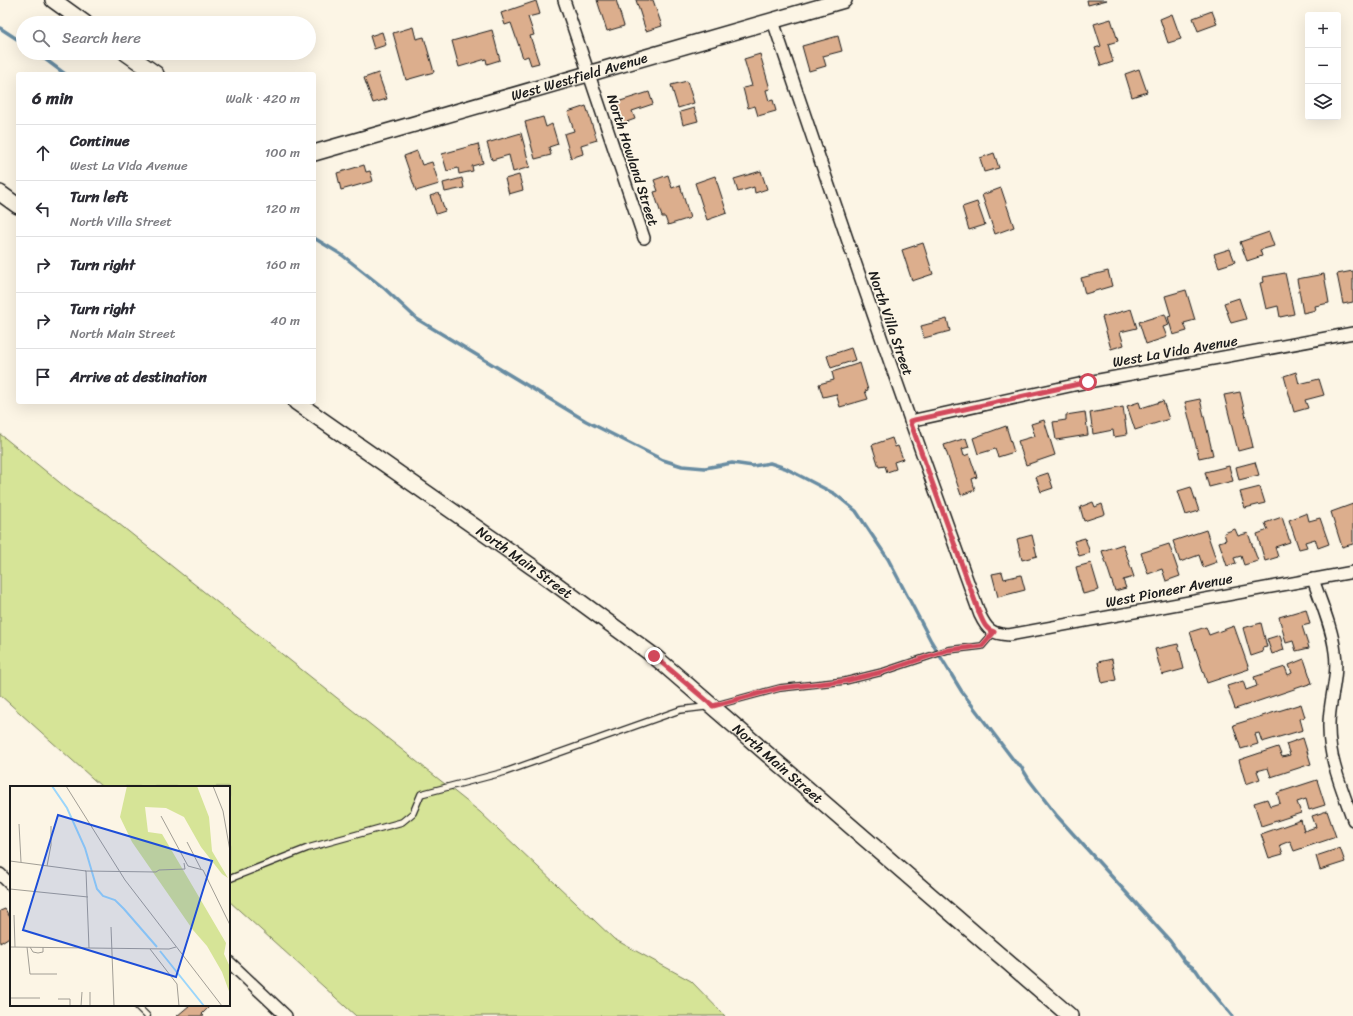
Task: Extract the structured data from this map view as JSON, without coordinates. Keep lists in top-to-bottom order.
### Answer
{
  "streets": {
    "main road": ["West Westfield Avenue", "North Main Street"],
    "street": [
      "North Howland Street",
      "North Villa Street",
      "West La Vida Avenue",
      "West Pioneer Avenue"
    ]
  },
  "crossings": [
    ["West Westfield Avenue", "North Howland Street"],
    ["West Westfield Avenue", "North Villa Street"],
    ["North Villa Street", "West La Vida Avenue"],
    ["North Villa Street", "West Pioneer Avenue"]
  ],
  "page": {
    "map_buttons": ["+", "−"],
    "search": "Search here",
    "heading": ["6 min", "Walk · 420 m"],
    "list": [
      ["Continue", "West La Vida Avenue", "100 m"],
      ["Turn left", "North Villa Street", "120 m"],
      ["Turn right", "160 m"],
      ["Turn right", "North Main Street", "40 m"],
      "Arrive at destination"
    ]
  }
}
